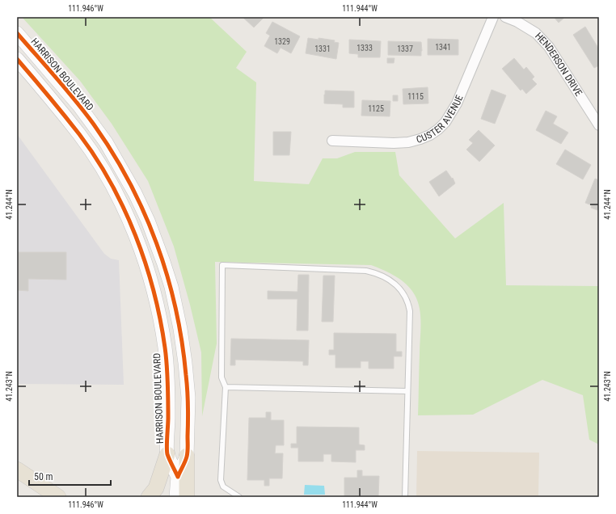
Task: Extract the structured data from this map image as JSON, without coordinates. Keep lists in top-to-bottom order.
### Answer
{
  "streets": {
    "main road": ["HARRISON BOULEVARD"],
    "street": ["HENDERSON DRIVE", "CUSTER AVENUE"]
  },
  "house_numbers": [
    "1329",
    "1341",
    "1333",
    "1331",
    "1337",
    "1115",
    "1125"
  ],
  "scale_bar": "50 m",
  "coordinates": [
    "111.946°W",
    "111.944°W",
    "41.244°N",
    "41.243°N"
  ]
}
